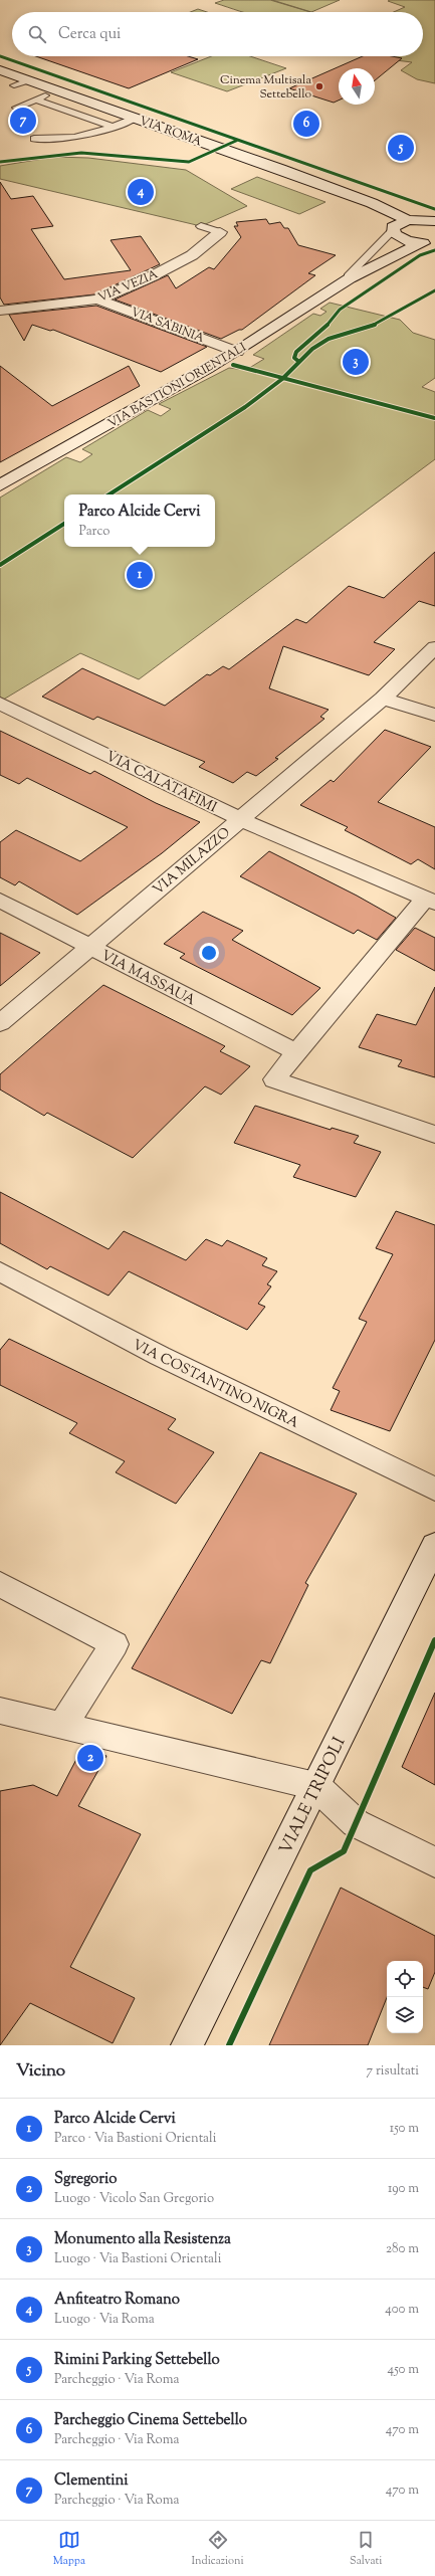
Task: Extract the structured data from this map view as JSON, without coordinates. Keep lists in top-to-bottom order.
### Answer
{
  "streets": {
    "street": [
      "VIA ROMA",
      "VIA VEZIA",
      "VIA SABINIA",
      "VIA BASTIONI ORIENTALI",
      "VIA CALATAFIMI",
      "VIA MILAZZO",
      "VIA MASSAUA",
      "VIA COSTANTINO NIGRA",
      "VIALE TRIPOLI"
    ]
  },
  "crossings": [
    ["VIA VEZIA", "VIA SABINIA"],
    ["VIA SABINIA", "VIA BASTIONI ORIENTALI"],
    ["VIA CALATAFIMI", "VIA MILAZZO"],
    ["VIA MILAZZO", "VIA MASSAUA"]
  ],
  "places": ["Cinema Multisala Settebello"],
  "north": "top",
  "page": {
    "search": "Cerca qui",
    "pins": [
      "7",
      "6",
      "5",
      "4",
      "3",
      "1",
      "2"
    ],
    "popup": ["Parco Alcide Cervi", "Parco"],
    "heading": ["Vicino", "7 risultati"],
    "list": [
      {
        "mark": "1",
        "name": "Parco Alcide Cervi",
        "note": "Parco · Via Bastioni Orientali",
        "value": "150 m"
      },
      {
        "mark": "2",
        "name": "Sgregorio",
        "note": "Luogo · Vicolo San Gregorio",
        "value": "190 m"
      },
      {
        "mark": "3",
        "name": "Monumento alla Resistenza",
        "note": "Luogo · Via Bastioni Orientali",
        "value": "280 m"
      },
      {
        "mark": "4",
        "name": "Anfiteatro Romano",
        "note": "Luogo · Via Roma",
        "value": "400 m"
      },
      {
        "mark": "5",
        "name": "Rimini Parking Settebello",
        "note": "Parcheggio · Via Roma",
        "value": "450 m"
      },
      {
        "mark": "6",
        "name": "Parcheggio Cinema Settebello",
        "note": "Parcheggio · Via Roma",
        "value": "470 m"
      },
      {
        "mark": "7",
        "name": "Clementini",
        "note": "Parcheggio · Via Roma",
        "value": "470 m"
      }
    ],
    "nav": ["Mappa", "Indicazioni", "Salvati"]
  }
}
